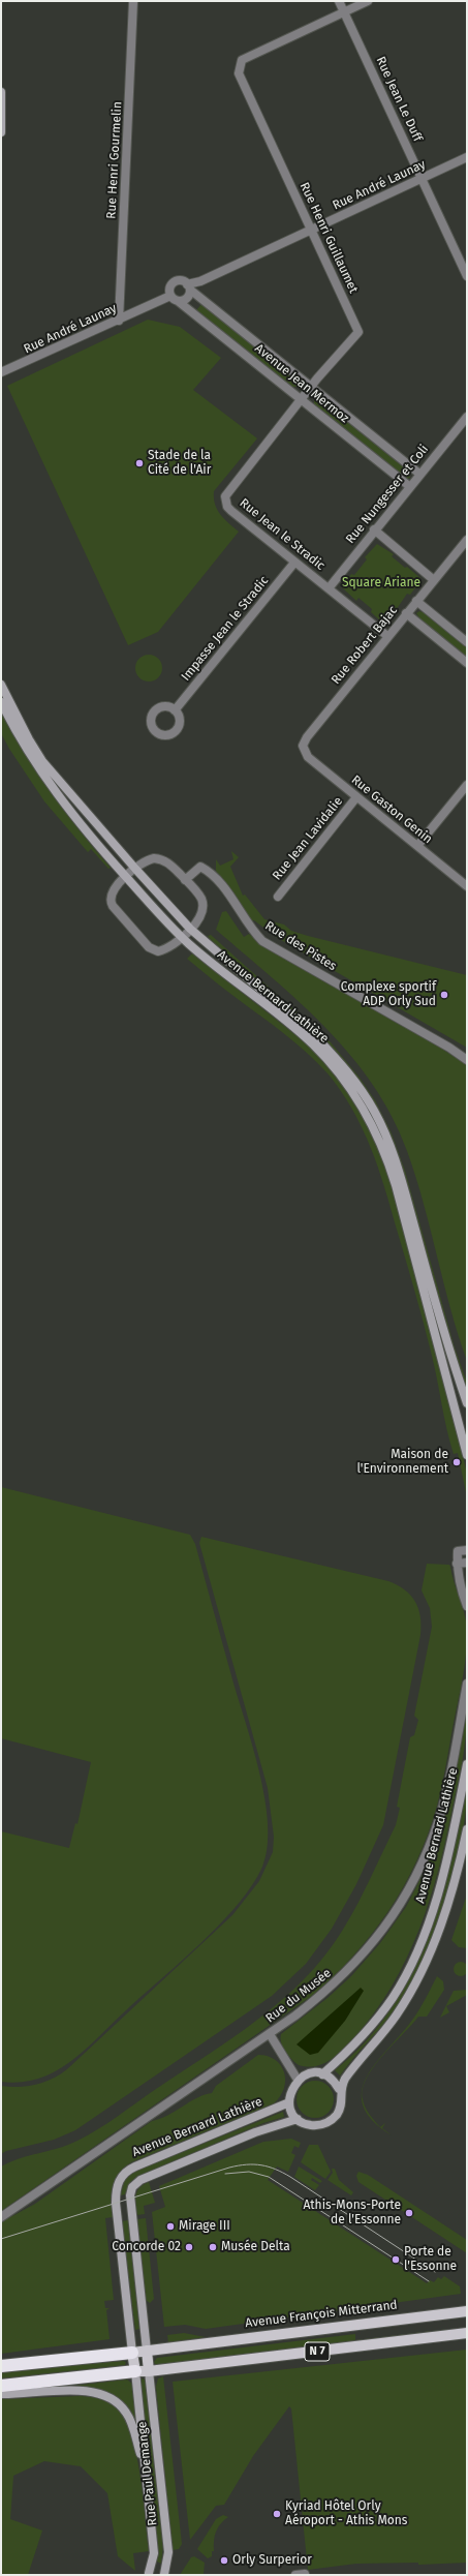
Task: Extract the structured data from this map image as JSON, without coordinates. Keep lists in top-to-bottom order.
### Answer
{
  "streets": {
    "highway": ["N 7"],
    "main road": ["Avenue Bernard Lathière", "Avenue François Mitterrand", "Rue Paul Demange"],
    "street": [
      "Rue Jean Le Duff",
      "Rue Henri Gourmelin",
      "Rue André Launay",
      "Rue Henri Guillaumet",
      "Avenue Jean Mermoz",
      "Rue Nungesser et Coli",
      "Rue Jean le Stradic",
      "Impasse Jean le Stradic",
      "Rue Robert Bajac",
      "Rue Gaston Genin",
      "Rue Jean Lavidalie",
      "Rue des Pistes",
      "Rue du Musée"
    ]
  },
  "crossings": [
    ["Rue Jean Le Duff", "Rue André Launay"],
    ["Rue Jean Le Duff", "Rue Henri Guillaumet"],
    ["Rue Henri Gourmelin", "Rue André Launay"],
    ["Rue André Launay", "Rue Henri Guillaumet"],
    ["Rue André Launay", "Avenue Jean Mermoz"],
    ["Rue Henri Guillaumet", "Avenue Jean Mermoz"],
    ["Rue Henri Guillaumet", "Rue Jean le Stradic"],
    ["Avenue Jean Mermoz", "Rue Nungesser et Coli"],
    ["Avenue Jean Mermoz", "Rue Jean le Stradic"],
    ["Rue Nungesser et Coli", "Rue Jean le Stradic"],
    ["Rue Jean le Stradic", "Impasse Jean le Stradic"],
    ["Rue Jean le Stradic", "Rue Robert Bajac"],
    ["Rue Robert Bajac", "Rue Gaston Genin"],
    ["Rue Gaston Genin", "Rue Jean Lavidalie"],
    ["Avenue Bernard Lathière", "N 7"],
    ["Avenue François Mitterrand", "N 7"],
    ["N 7", "Rue Paul Demange"]
  ],
  "parks": ["Square Ariane"],
  "places": [
    "Stade de la Cité de l'Air",
    "Complexe sportif ADP Orly Sud",
    "Maison de l'Environnement",
    "Athis-Mons-Porte de l'Essonne",
    "Mirage III",
    "Concorde 02",
    "Musée Delta",
    "Porte de l'Essonne",
    "Kyriad Hôtel Orly Aéroport - Athis Mons",
    "Orly Surperior"
  ]
}
